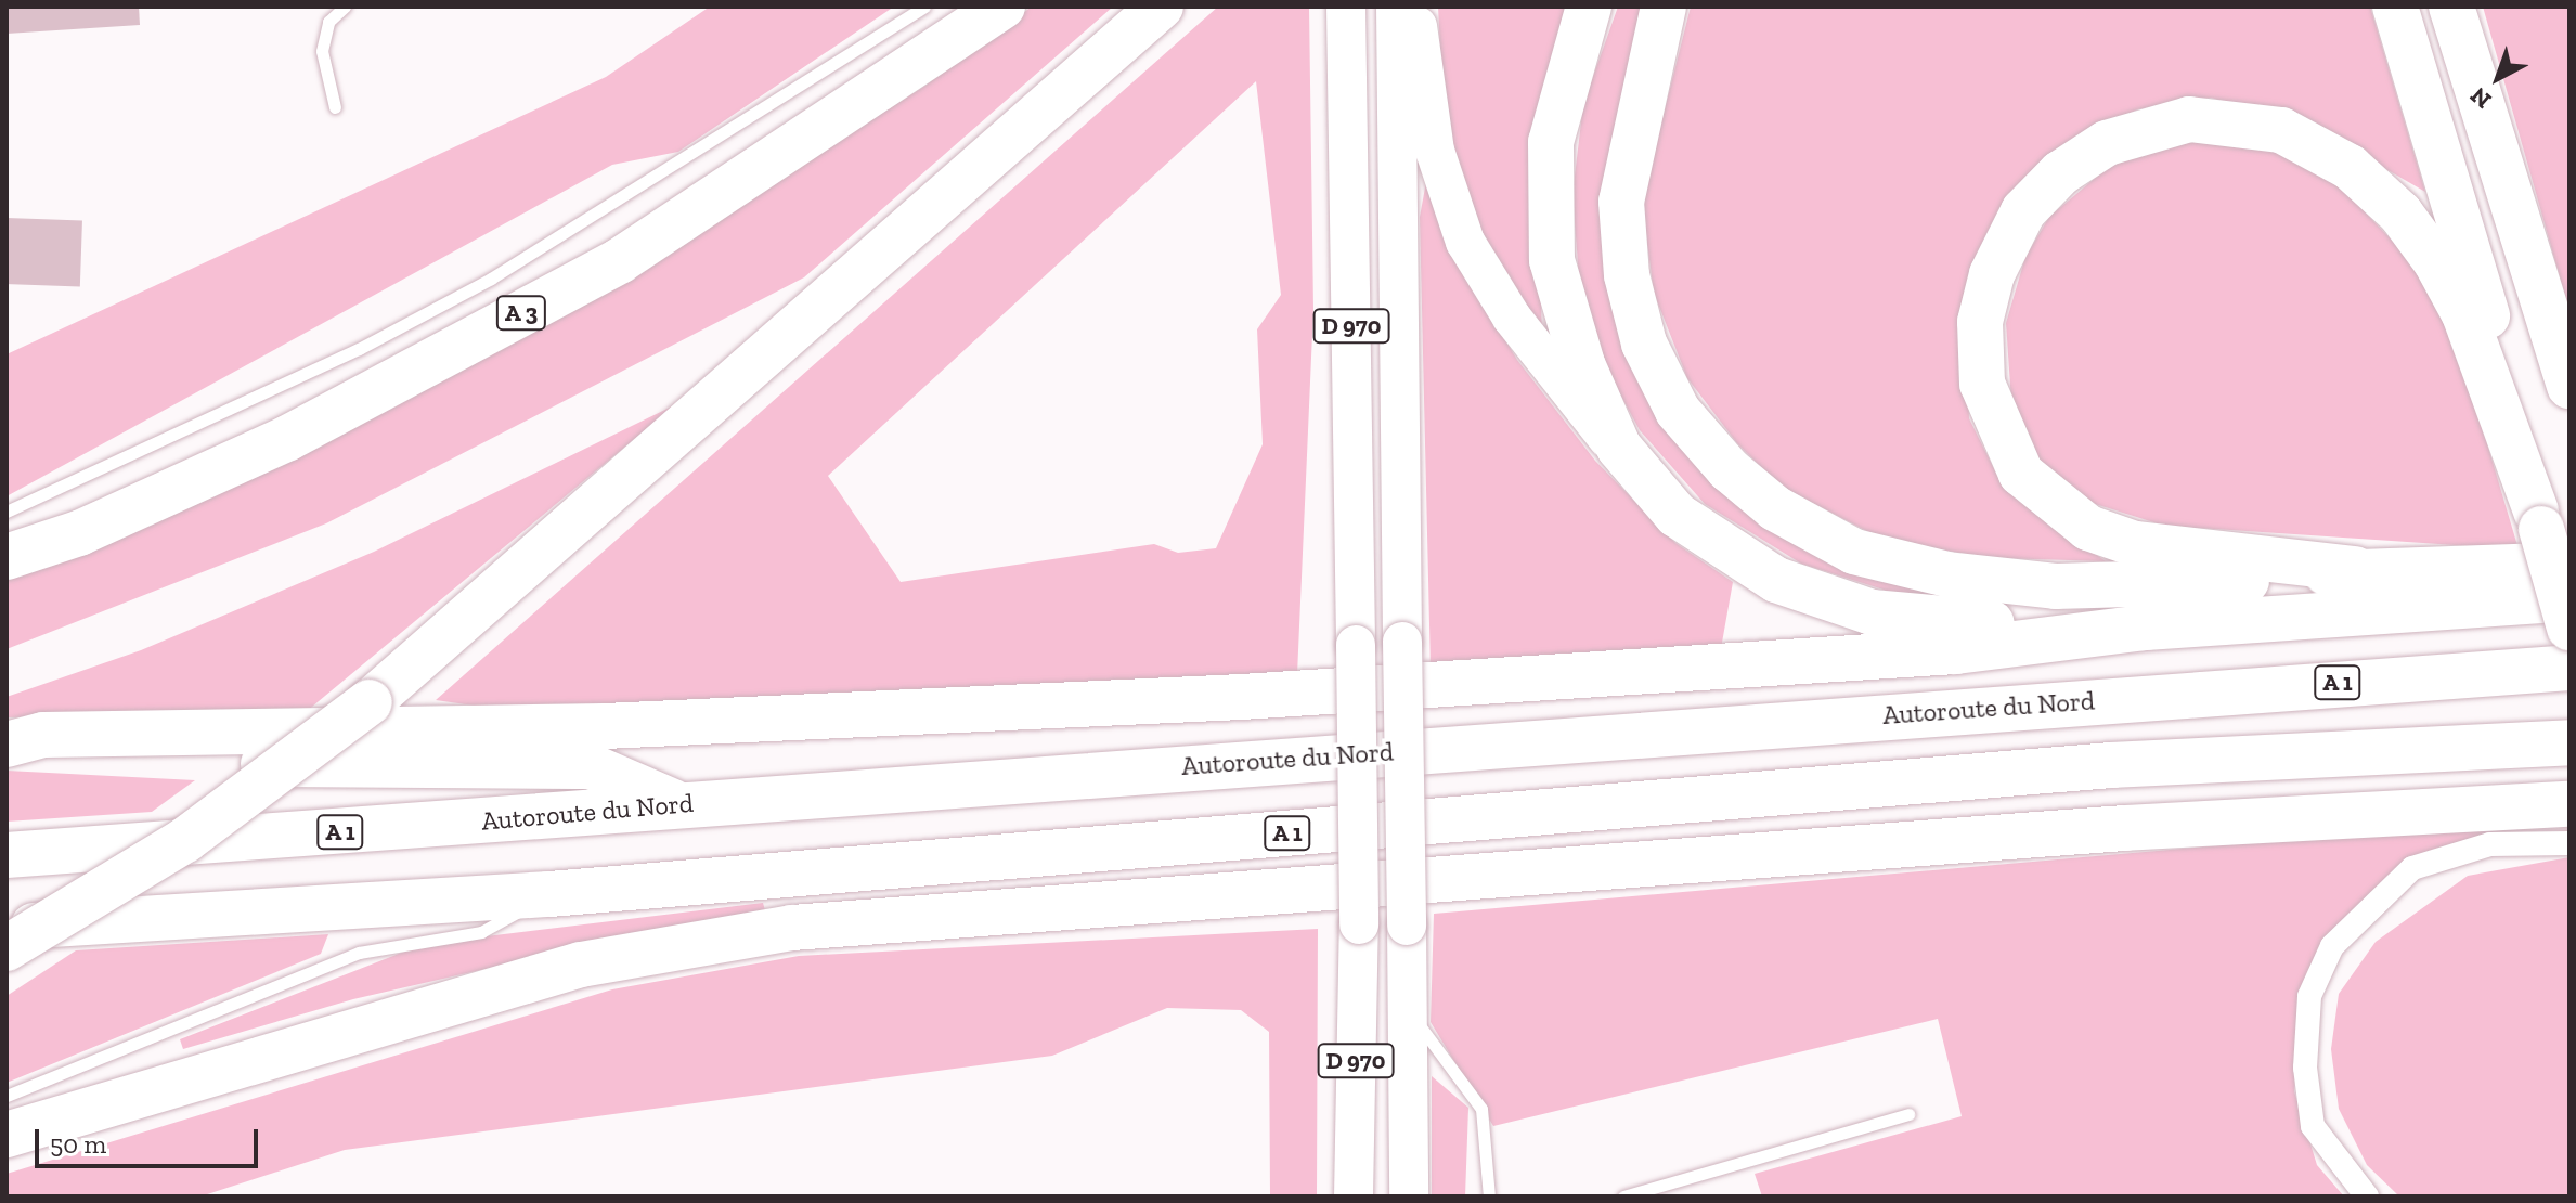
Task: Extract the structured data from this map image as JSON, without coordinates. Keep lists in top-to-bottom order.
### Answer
{
  "streets": {
    "highway": ["A 3", "A 1", "Autoroute du Nord"],
    "main road": ["D 970"]
  },
  "scale_bar": "50 m",
  "north": "bottom left"
}
